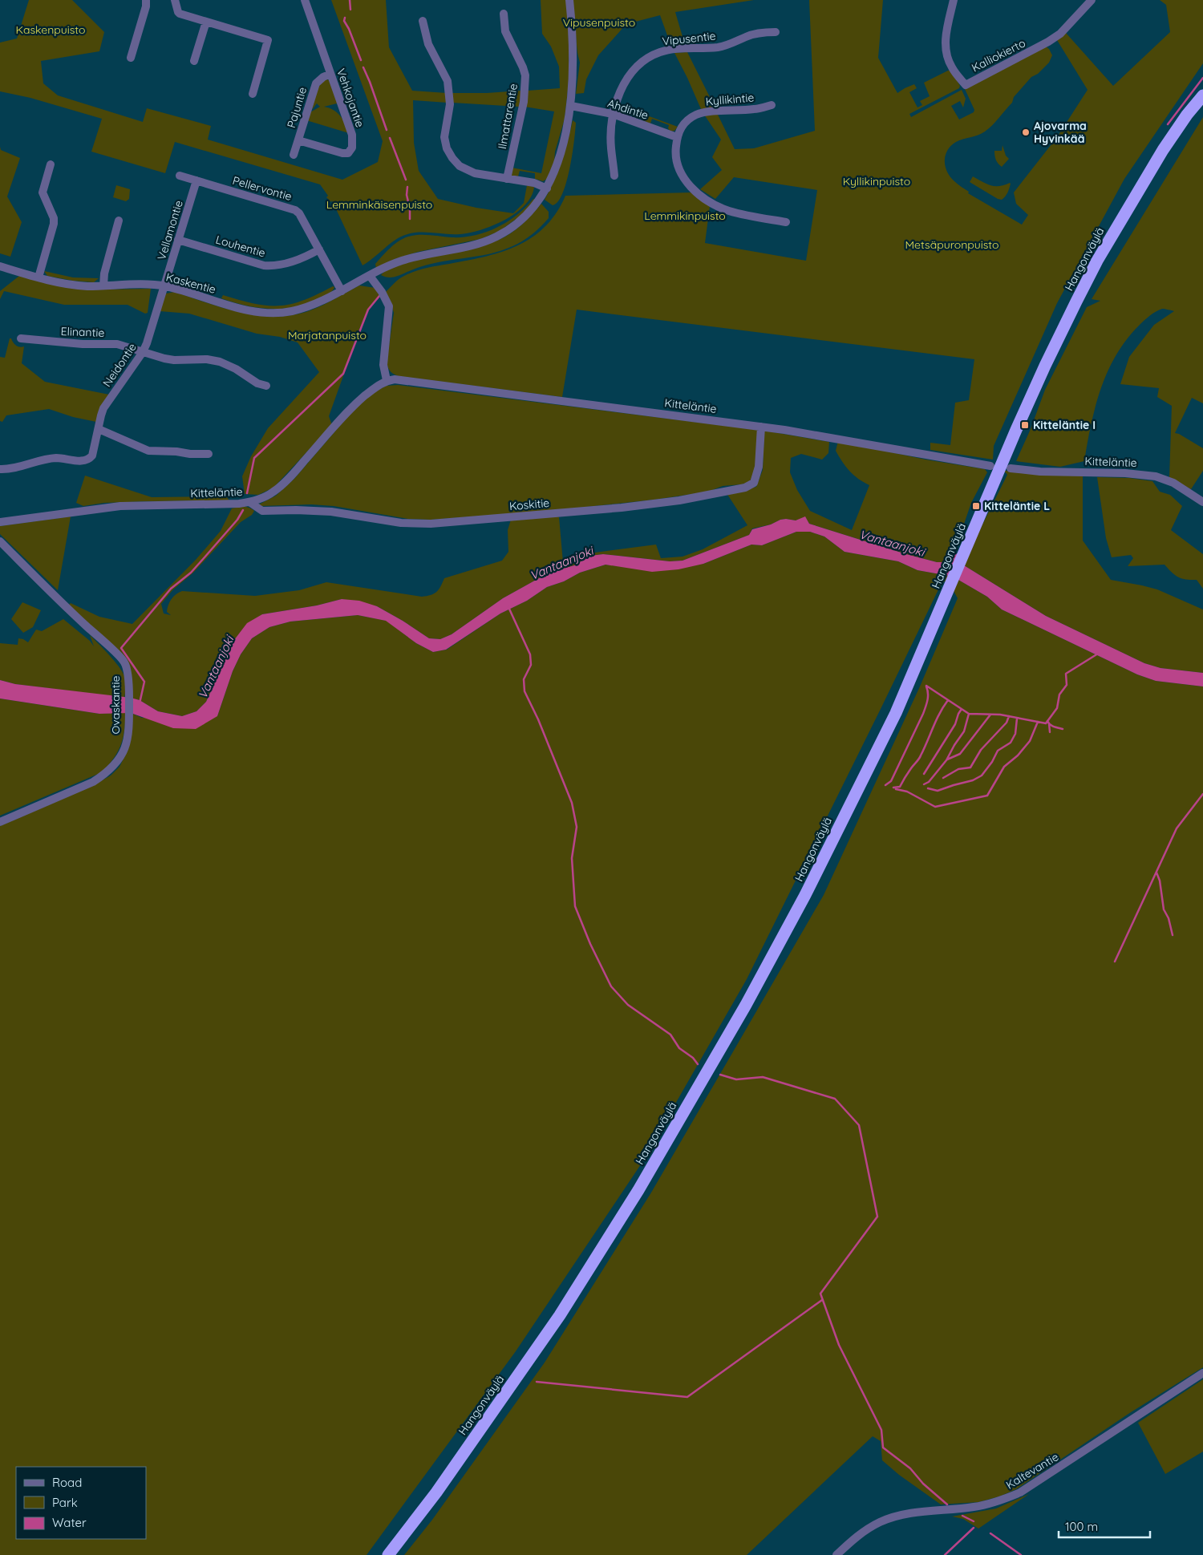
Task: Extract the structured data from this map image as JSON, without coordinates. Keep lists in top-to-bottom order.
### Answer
{
  "streets": {
    "highway": ["Hangonväylä"],
    "street": [
      "Vipusentie",
      "Kalliokierto",
      "Vehkojantie",
      "Kyllikintie",
      "Pajuntie",
      "Ahdintie",
      "Ilmattarentie",
      "Pellervontie",
      "Vellamontie",
      "Louhentie",
      "Kaskentie",
      "Elinantie",
      "Neidontie",
      "Kitteläntie",
      "Koskitie",
      "Ovaskantie",
      "Kaltevantie"
    ]
  },
  "crossings": [
    ["Vipusentie", "Ahdintie"],
    ["Vehkojantie", "Pajuntie"],
    ["Kyllikintie", "Ahdintie"],
    ["Ahdintie", "Kaskentie"],
    ["Pellervontie", "Vellamontie"],
    ["Pellervontie", "Louhentie"],
    ["Pellervontie", "Kaskentie"],
    ["Vellamontie", "Louhentie"],
    ["Vellamontie", "Kaskentie"],
    ["Vellamontie", "Neidontie"],
    ["Kaskentie", "Neidontie"],
    ["Elinantie", "Neidontie"],
    ["Kitteläntie", "Koskitie"]
  ],
  "water": ["Vantaanjoki"],
  "parks": [
    "Vipusenpuisto",
    "Kaskenpuisto",
    "Kyllikinpuisto",
    "Lemminkäisenpuisto",
    "Lemmikinpuisto",
    "Metsäpuronpuisto",
    "Marjatanpuisto"
  ],
  "places": {
    "other": ["Ajovarma Hyvinkää"],
    "transit": ["Kitteläntie I", "Kitteläntie L"]
  },
  "legend": ["Road", "Park", "Water"],
  "scale_bar": "100 m"
}
